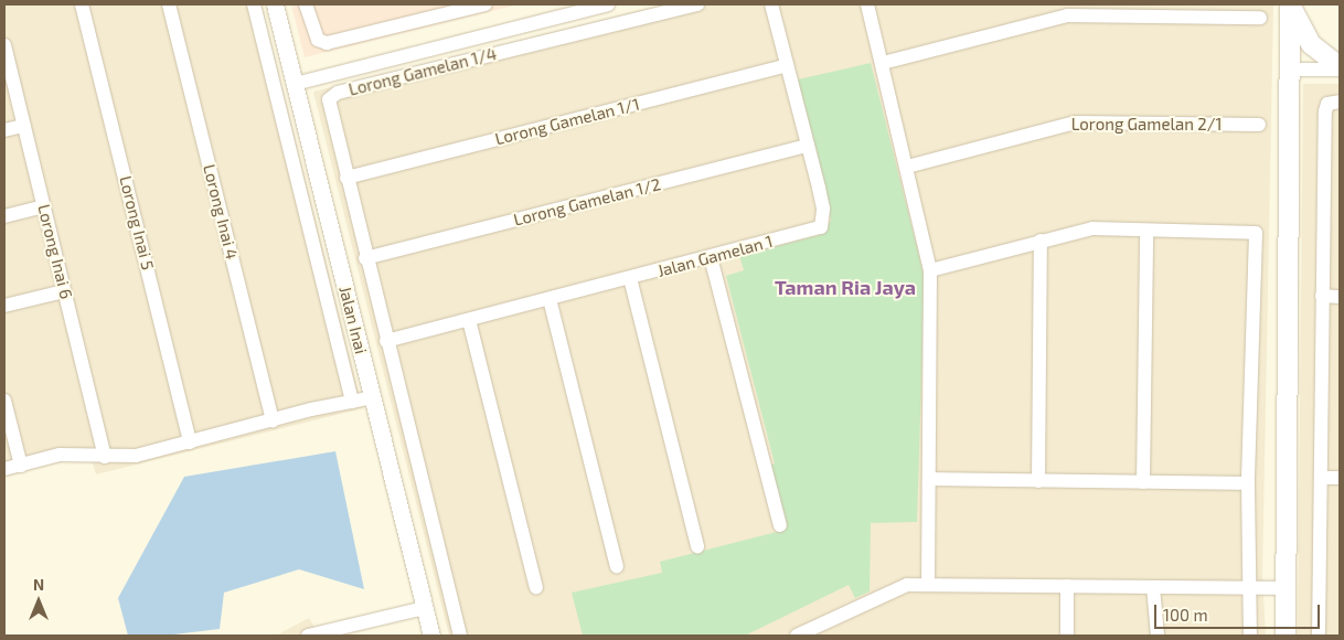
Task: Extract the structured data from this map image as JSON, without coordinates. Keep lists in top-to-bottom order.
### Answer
{
  "streets": {
    "street": [
      "Lorong Gamelan 1/4",
      "Lorong Gamelan 1/1",
      "Lorong Gamelan 2/1",
      "Lorong Gamelan 1/2",
      "Lorong Inai 4",
      "Lorong Inai 5",
      "Lorong Inai 6",
      "Jalan Gamelan 1",
      "Jalan Inai"
    ]
  },
  "crossings": [
    ["Lorong Gamelan 1/4", "Lorong Gamelan 1/1"],
    ["Lorong Gamelan 1/4", "Lorong Gamelan 1/2"],
    ["Lorong Gamelan 1/4", "Jalan Gamelan 1"],
    ["Lorong Gamelan 1/1", "Jalan Gamelan 1"],
    ["Lorong Gamelan 1/2", "Jalan Gamelan 1"]
  ],
  "districts": ["Taman Ria Jaya"],
  "scale_bar": "100 m",
  "north": "top"
}
